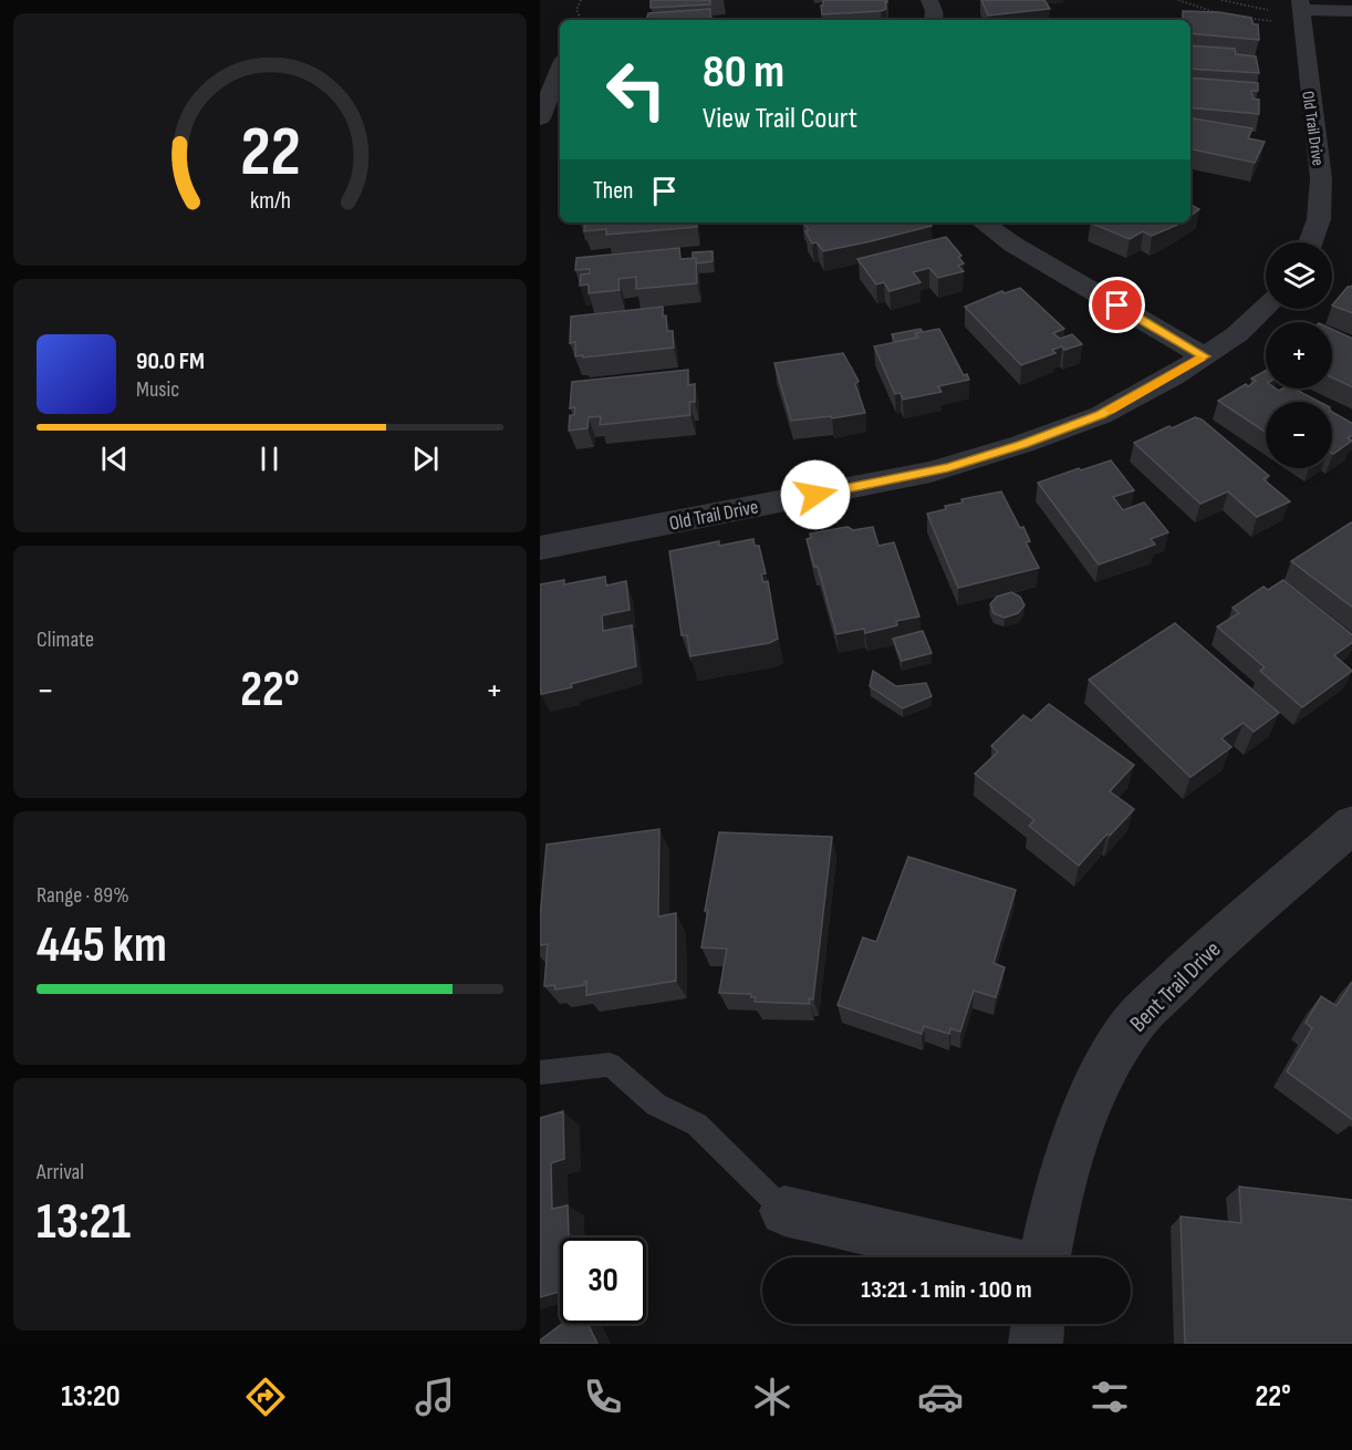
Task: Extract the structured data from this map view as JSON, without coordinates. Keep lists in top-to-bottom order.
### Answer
{
  "streets": {
    "street": ["Old Trail Drive", "Bent Trail Drive"]
  },
  "page": {
    "turn": ["80 m", "View Trail Court"],
    "then": "Then",
    "map_buttons": ["+", "−"],
    "song": ["90.0 FM", "Music"],
    "tile": [
      "Climate",
      ["Range · 89%", "445 km"],
      ["Arrival", "13:21"]
    ],
    "heat": ["−", "22°", "+"],
    "limit": "30",
    "trip": "13:21 · 1 min · 100 m",
    "tabs": ["13:20", "22°"],
    "gauge": ["22", "km/h"]
  }
}
